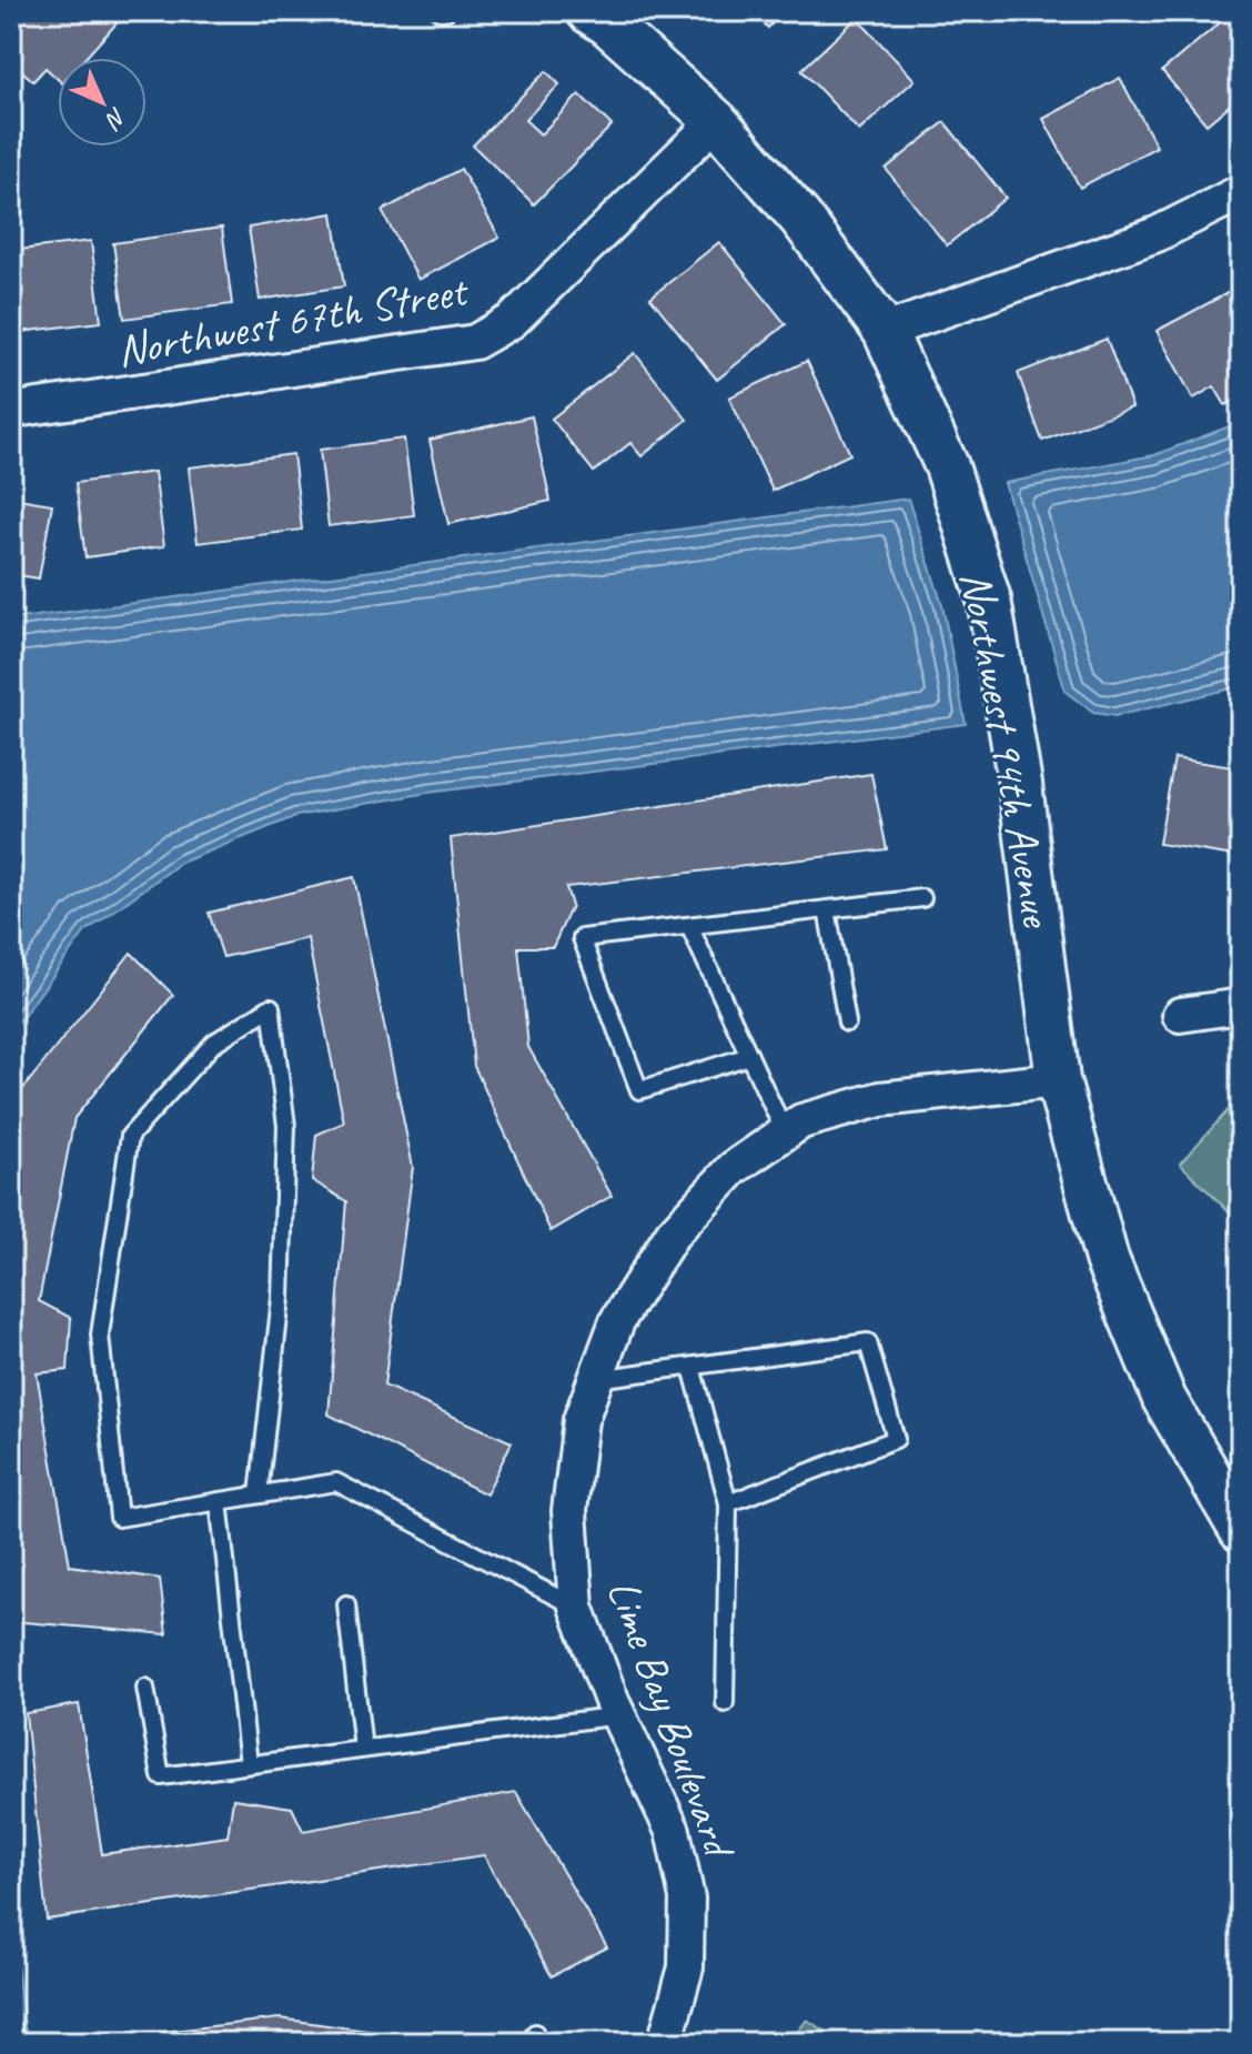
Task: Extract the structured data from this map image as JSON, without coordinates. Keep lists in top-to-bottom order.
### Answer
{
  "streets": {
    "street": ["Northwest 67th Street", "Northwest 94th Avenue", "Lime Bay Boulevard"]
  },
  "crossings": [
    ["Northwest 67th Street", "Northwest 94th Avenue"],
    ["Northwest 94th Avenue", "Lime Bay Boulevard"]
  ],
  "north": "bottom right"
}
